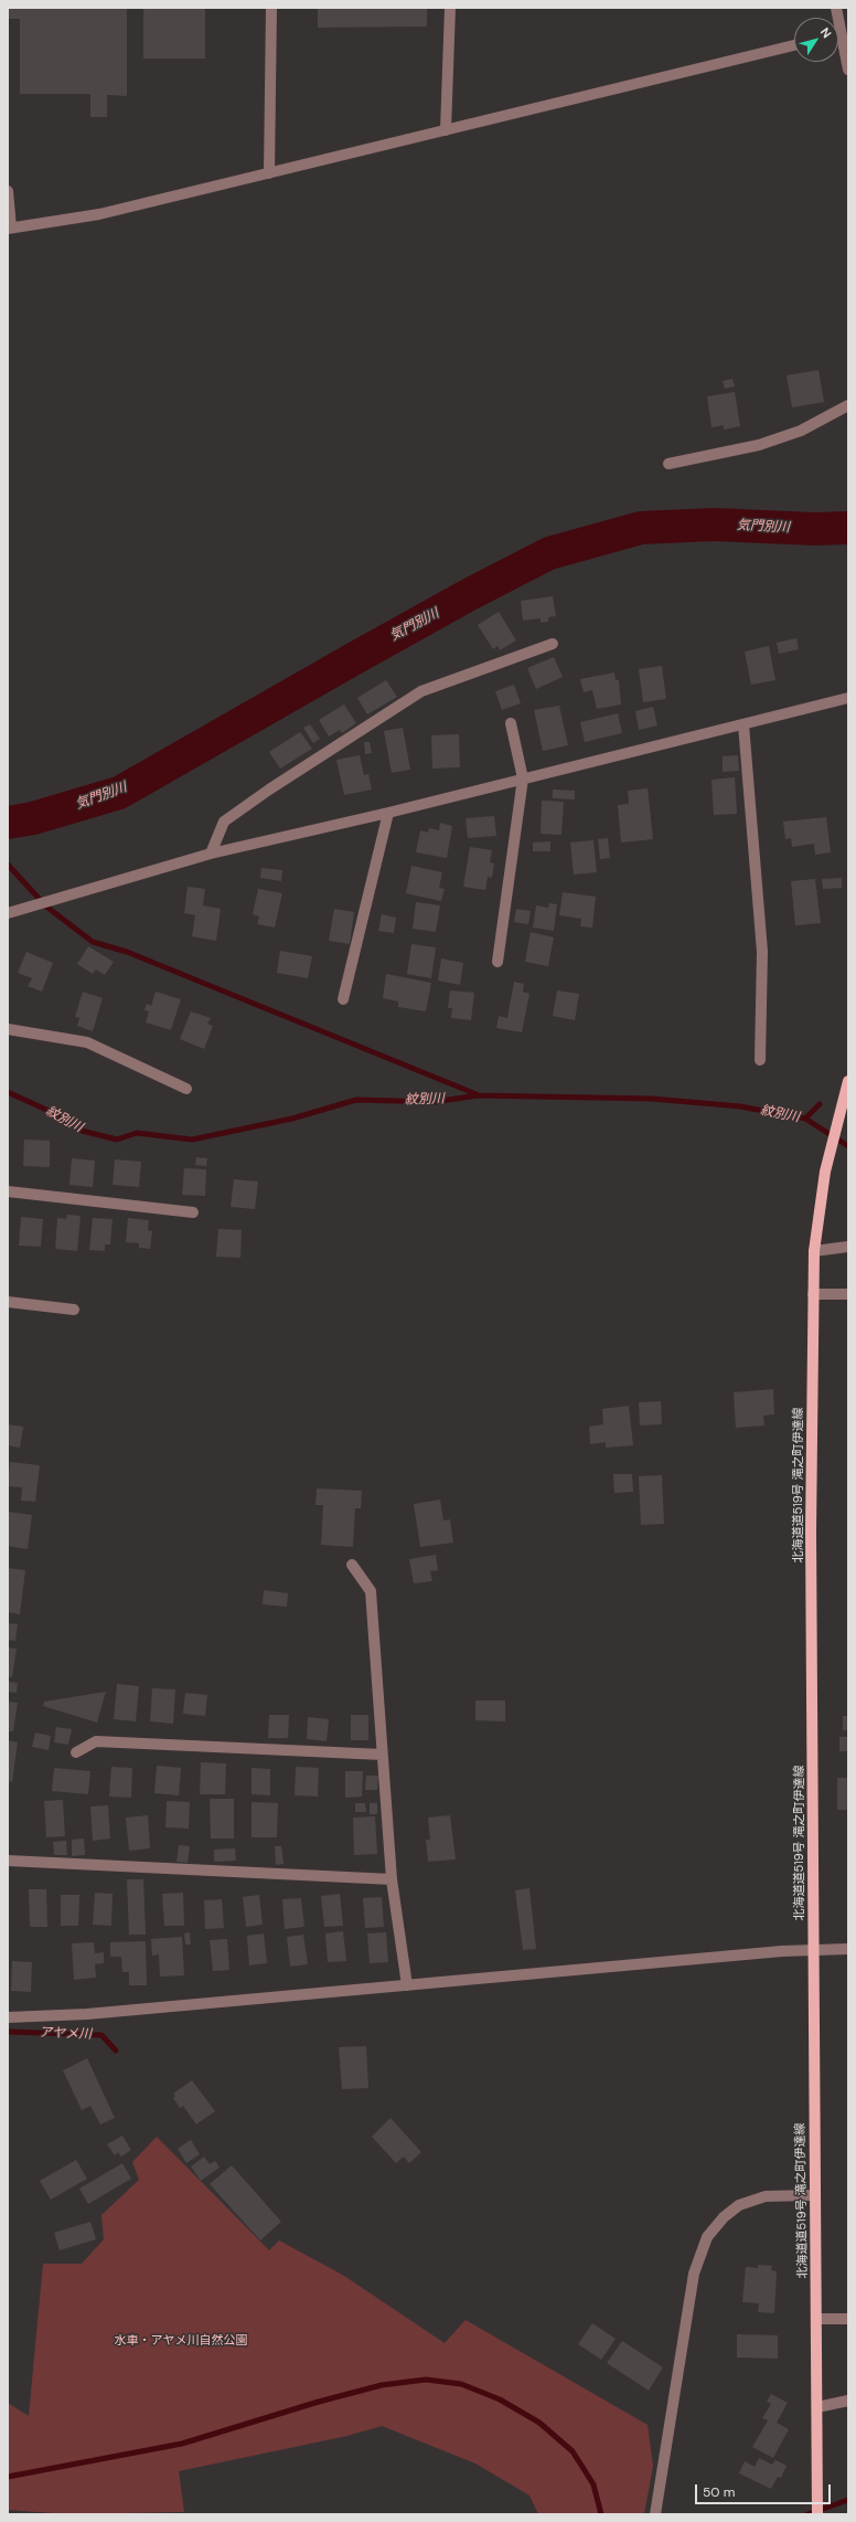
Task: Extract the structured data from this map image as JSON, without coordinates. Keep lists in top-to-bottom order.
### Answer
{
  "streets": {
    "main road": ["北海道道519号 滝之町伊達線"]
  },
  "water": ["気門別川", "紋別川", "アヤメ川"],
  "parks": ["水車・アヤメ川自然公園"],
  "scale_bar": "50 m",
  "north": "top right"
}
